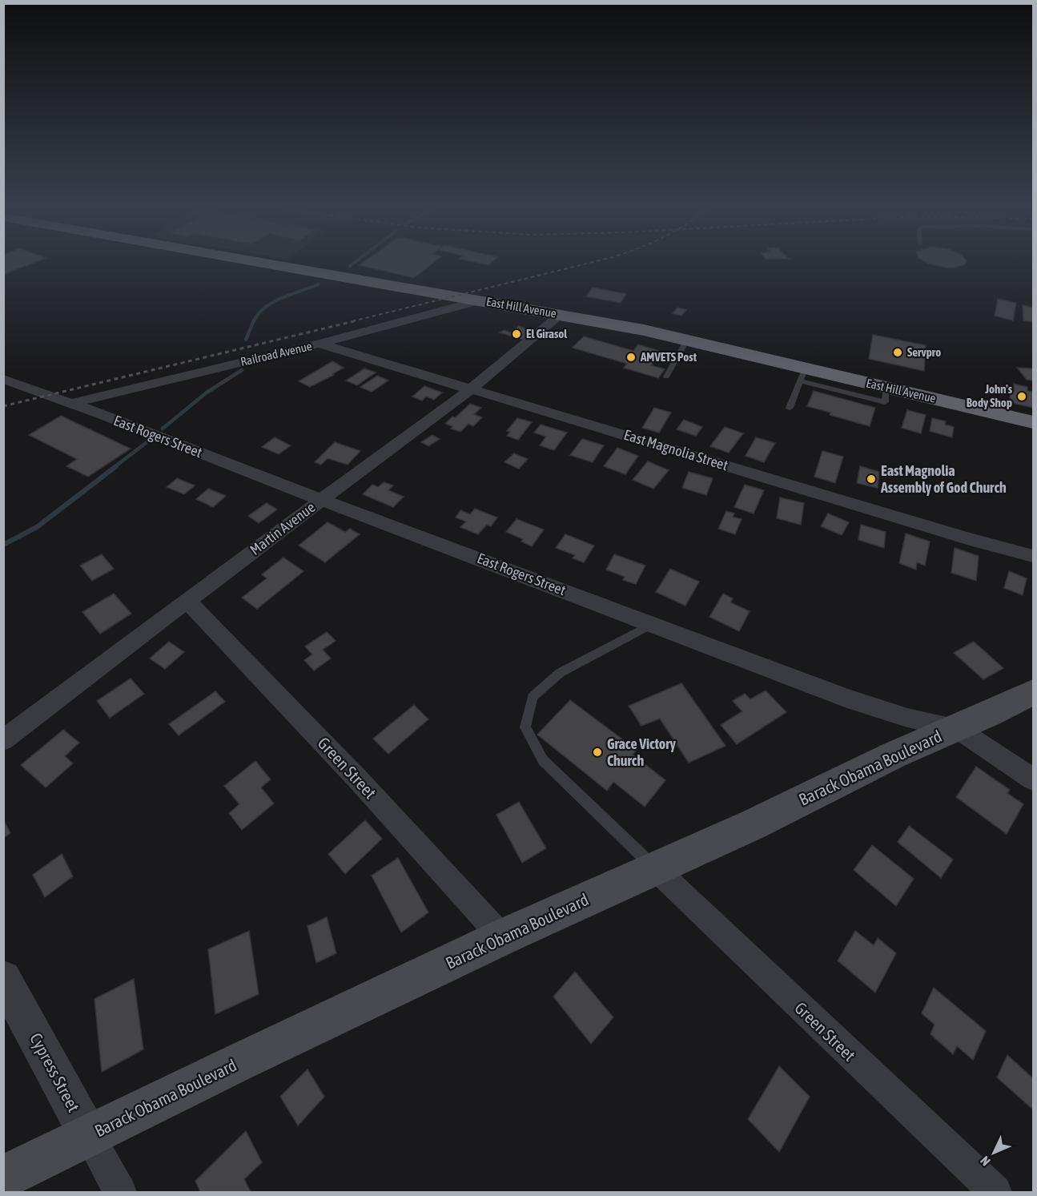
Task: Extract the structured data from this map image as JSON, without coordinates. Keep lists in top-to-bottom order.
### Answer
{
  "streets": {
    "highway": ["East Hill Avenue"],
    "main road": ["Barack Obama Boulevard"],
    "street": [
      "Railroad Avenue",
      "East Rogers Street",
      "East Magnolia Street",
      "Martin Avenue",
      "Green Street",
      "Cypress Street"
    ]
  },
  "crossings": [
    ["East Hill Avenue", "Railroad Avenue"],
    ["East Hill Avenue", "Martin Avenue"],
    ["Railroad Avenue", "East Rogers Street"],
    ["Railroad Avenue", "East Magnolia Street"],
    ["East Rogers Street", "Martin Avenue"],
    ["East Rogers Street", "Barack Obama Boulevard"],
    ["East Magnolia Street", "Martin Avenue"],
    ["Martin Avenue", "Green Street"],
    ["Green Street", "Barack Obama Boulevard"],
    ["Barack Obama Boulevard", "Cypress Street"]
  ],
  "places": [
    "El Girasol",
    "Servpro",
    "AMVETS Post",
    "John's Body Shop",
    "East Magnolia Assembly of God Church",
    "Grace Victory Church"
  ],
  "north": "bottom left"
}
